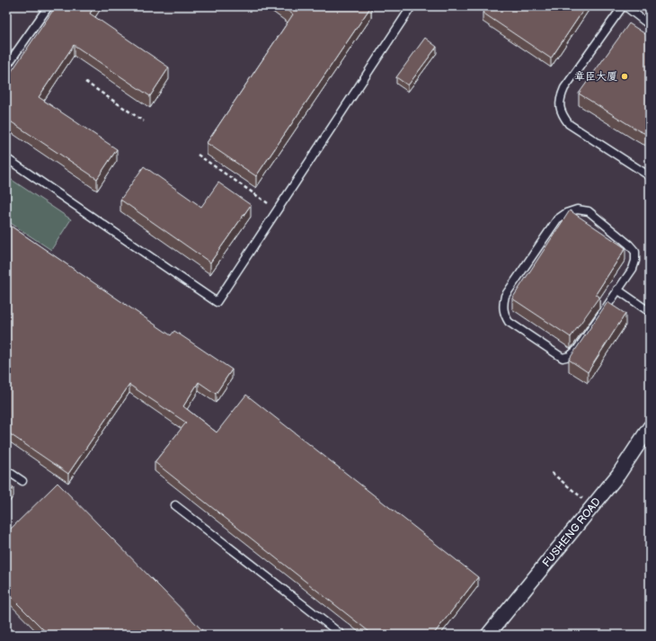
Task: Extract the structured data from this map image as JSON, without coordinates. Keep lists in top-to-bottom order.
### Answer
{
  "streets": {
    "street": ["FUSHENG ROAD"]
  },
  "places": ["章臣大厦"]
}
